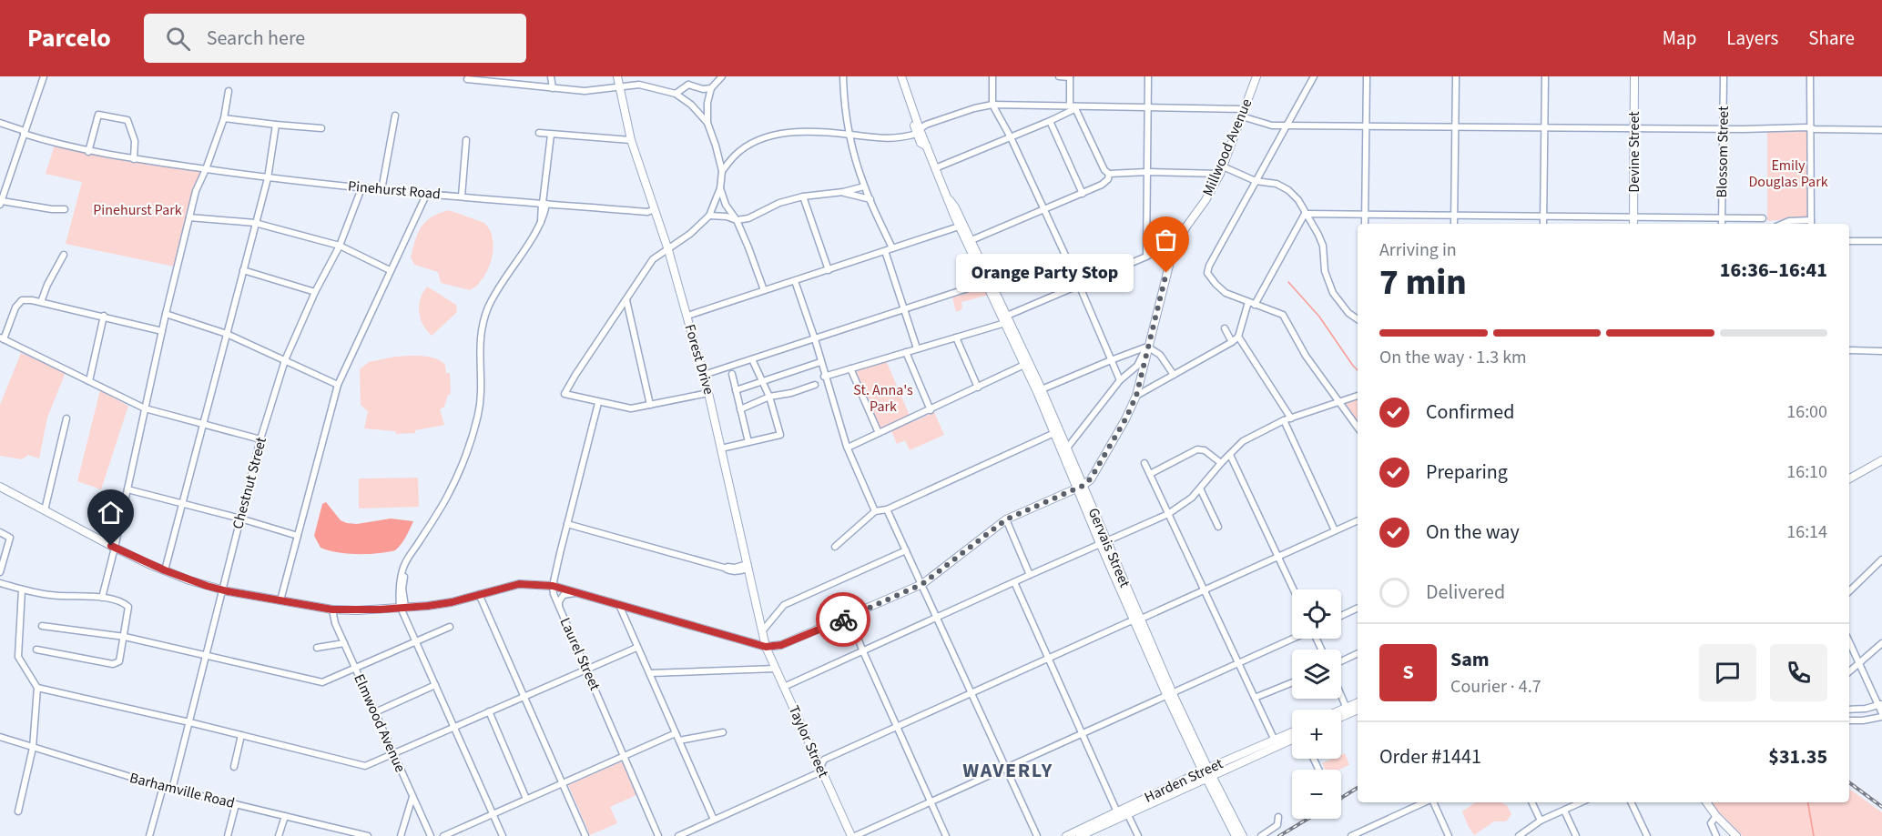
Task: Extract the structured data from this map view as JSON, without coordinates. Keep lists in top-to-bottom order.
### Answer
{
  "streets": {
    "main road": [
      "Millwood Avenue",
      "Devine Street",
      "Forest Drive",
      "Gervais Street",
      "Taylor Street",
      "Harden Street"
    ],
    "street": [
      "Blossom Street",
      "Pinehurst Road",
      "Chestnut Street",
      "Laurel Street",
      "Elmwood Avenue",
      "Barhamville Road"
    ]
  },
  "crossings": [
    ["Millwood Avenue", "Forest Drive"],
    ["Millwood Avenue", "Gervais Street"],
    ["Millwood Avenue", "Taylor Street"],
    ["Pinehurst Road", "Forest Drive"],
    ["Pinehurst Road", "Chestnut Street"],
    ["Forest Drive", "Taylor Street"],
    ["Chestnut Street", "Barhamville Road"],
    ["Gervais Street", "Harden Street"]
  ],
  "districts": ["WAVERLY"],
  "parks": ["Emily Douglas Park", "Pinehurst Park", "St. Anna's Park"],
  "places": ["Orange Party Stop"],
  "page": {
    "header": "Parcelo",
    "search": "Search here",
    "nav": ["Map", "Layers", "Share"],
    "heading": ["7 min", "Arriving in", "16:36–16:41"],
    "panel": [
      "Sam",
      "Courier · 4.7",
      "Order #1441",
      "$31.35"
    ],
    "bubble": "Orange Party Stop",
    "bar": "On the way · 1.3 km",
    "list": [
      ["Confirmed", "16:00"],
      ["Preparing", "16:10"],
      ["On the way", "16:14"],
      "Delivered"
    ],
    "map_buttons": ["+", "−"],
    "round": "S"
  }
}
